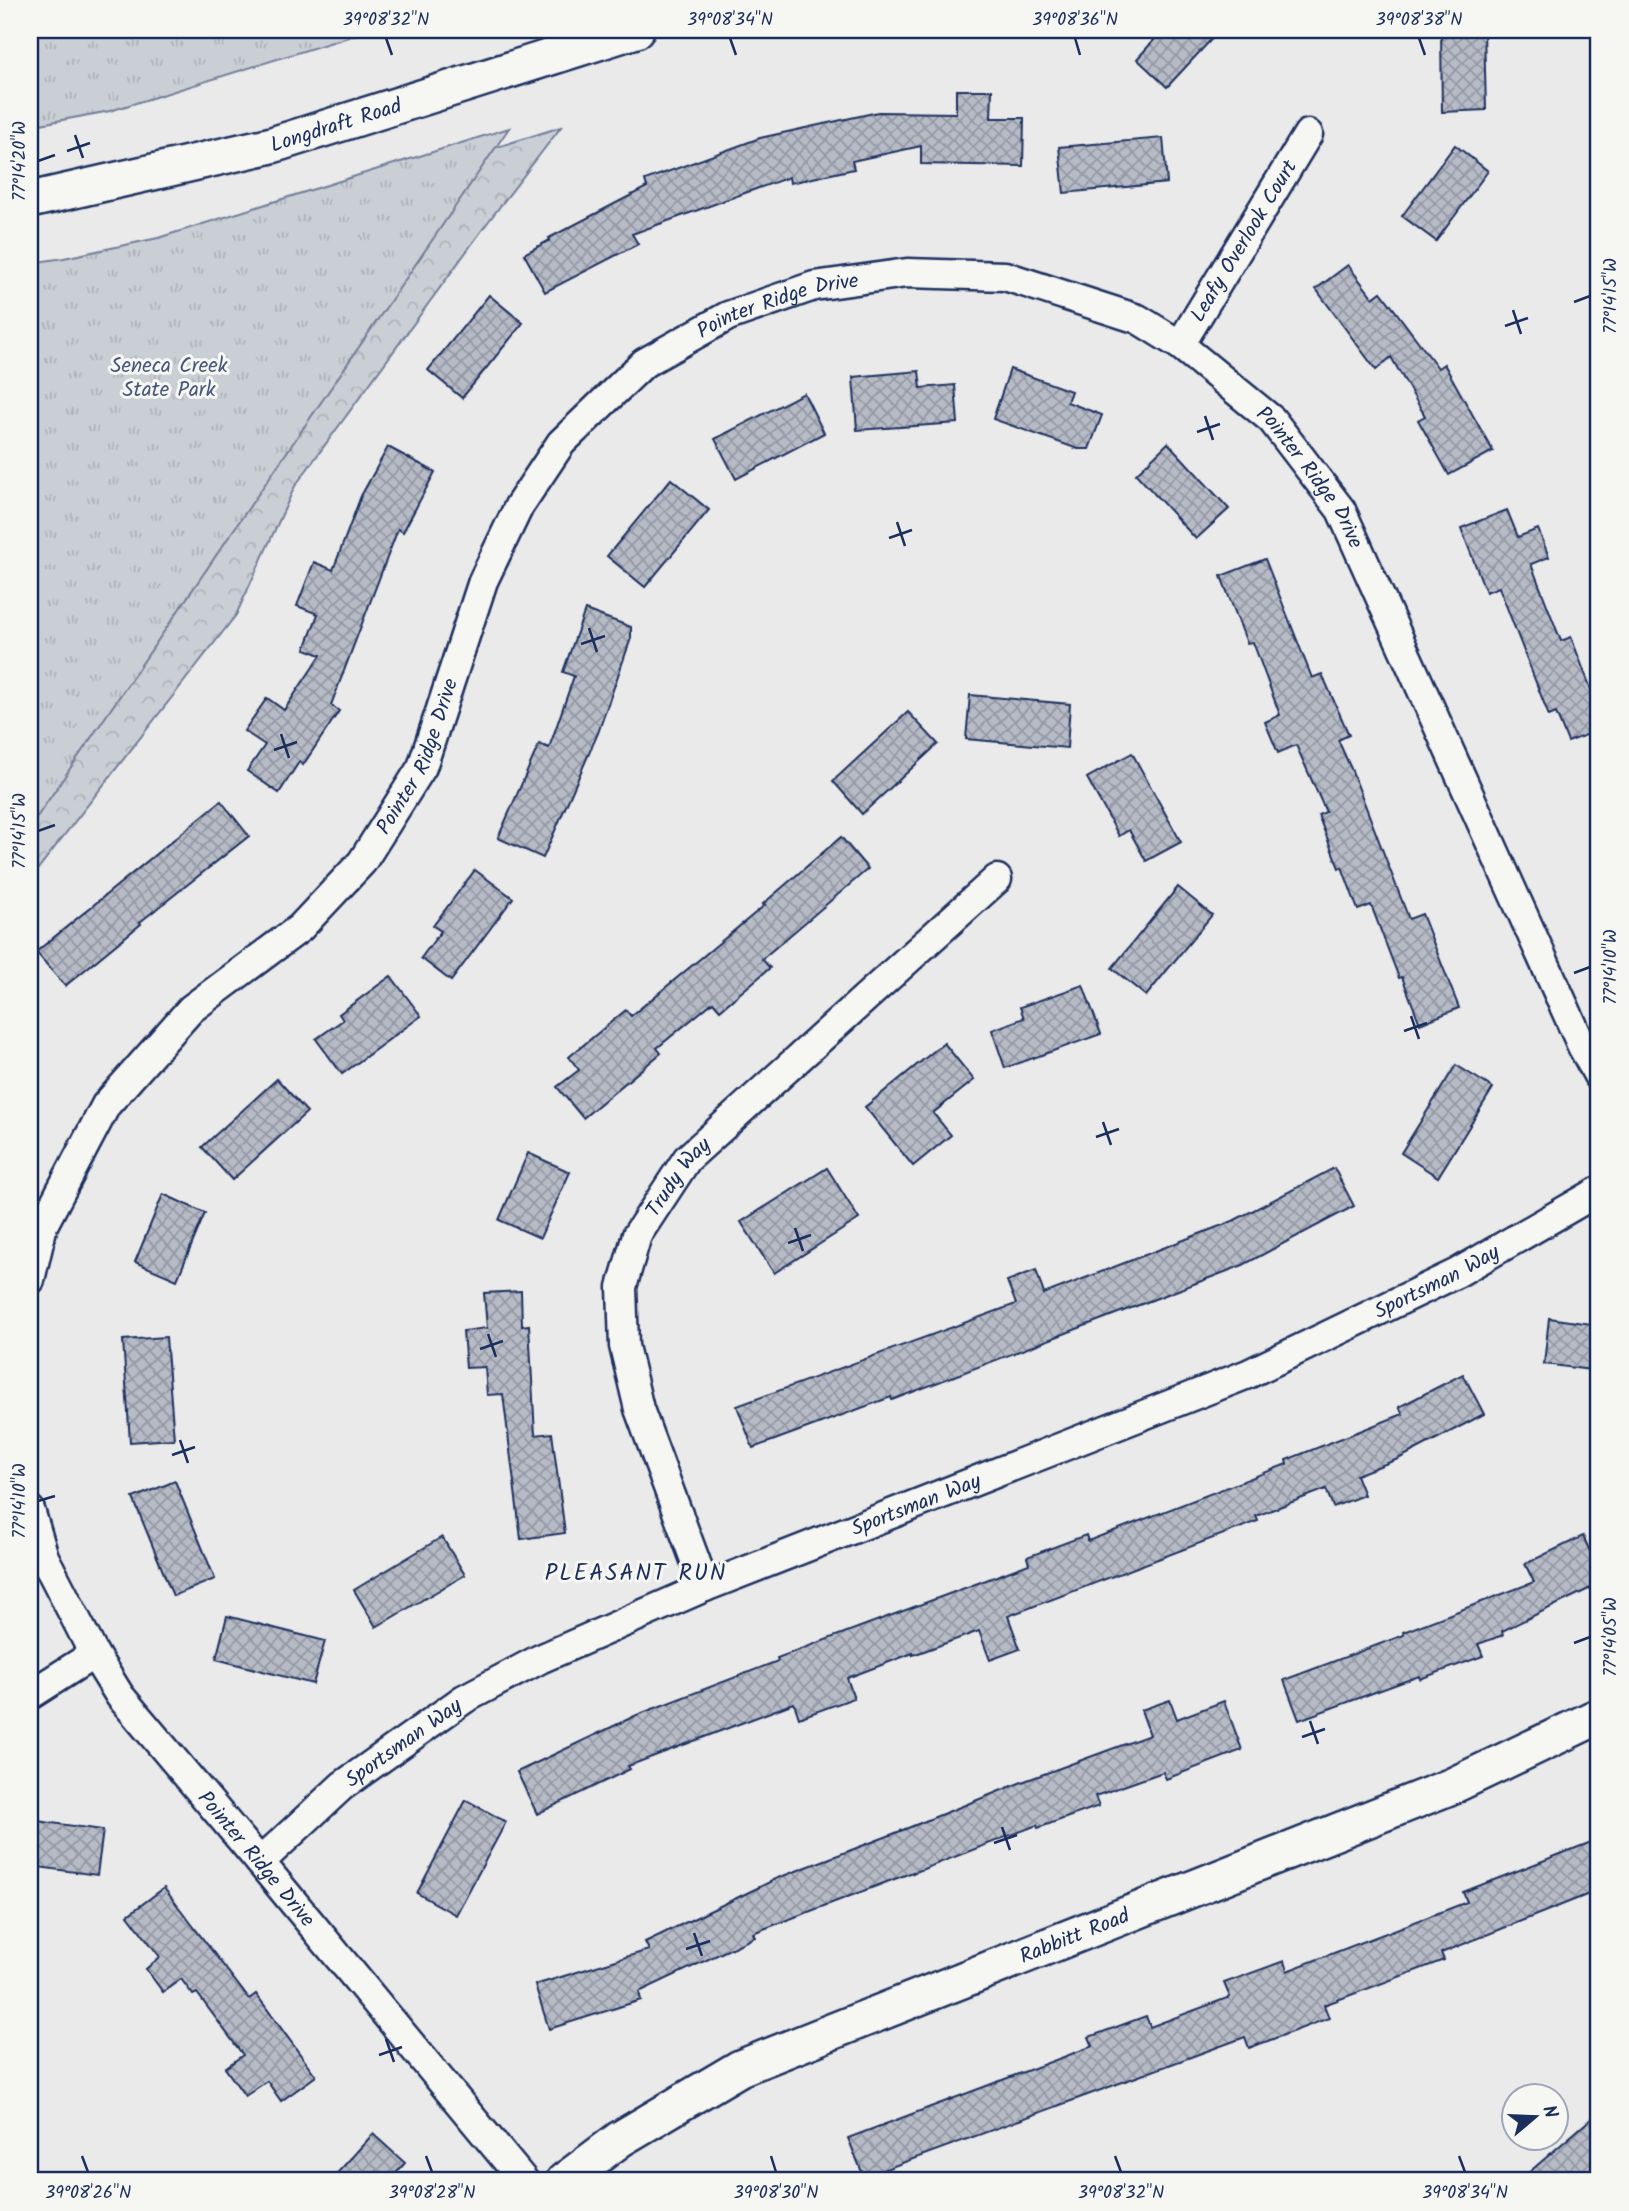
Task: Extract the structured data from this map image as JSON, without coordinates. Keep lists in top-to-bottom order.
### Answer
{
  "streets": {
    "street": [
      "Longdraft Road",
      "Leafy Overlook Court",
      "Pointer Ridge Drive",
      "Trudy Way",
      "Sportsman Way",
      "Rabbitt Road"
    ]
  },
  "crossings": [
    ["Leafy Overlook Court", "Pointer Ridge Drive"],
    ["Pointer Ridge Drive", "Sportsman Way"],
    ["Trudy Way", "Sportsman Way"]
  ],
  "districts": ["PLEASANT RUN"],
  "parks": ["Seneca Creek State Park"],
  "north": "right",
  "coordinates": [
    "39°08'32\"N",
    "39°08'34\"N",
    "39°08'36\"N",
    "39°08'38\"N",
    "77°14'20\"W",
    "77°14'15\"W",
    "77°14'10\"W",
    "77°14'05\"W",
    "39°08'26\"N",
    "39°08'28\"N",
    "39°08'30\"N"
  ]
}
